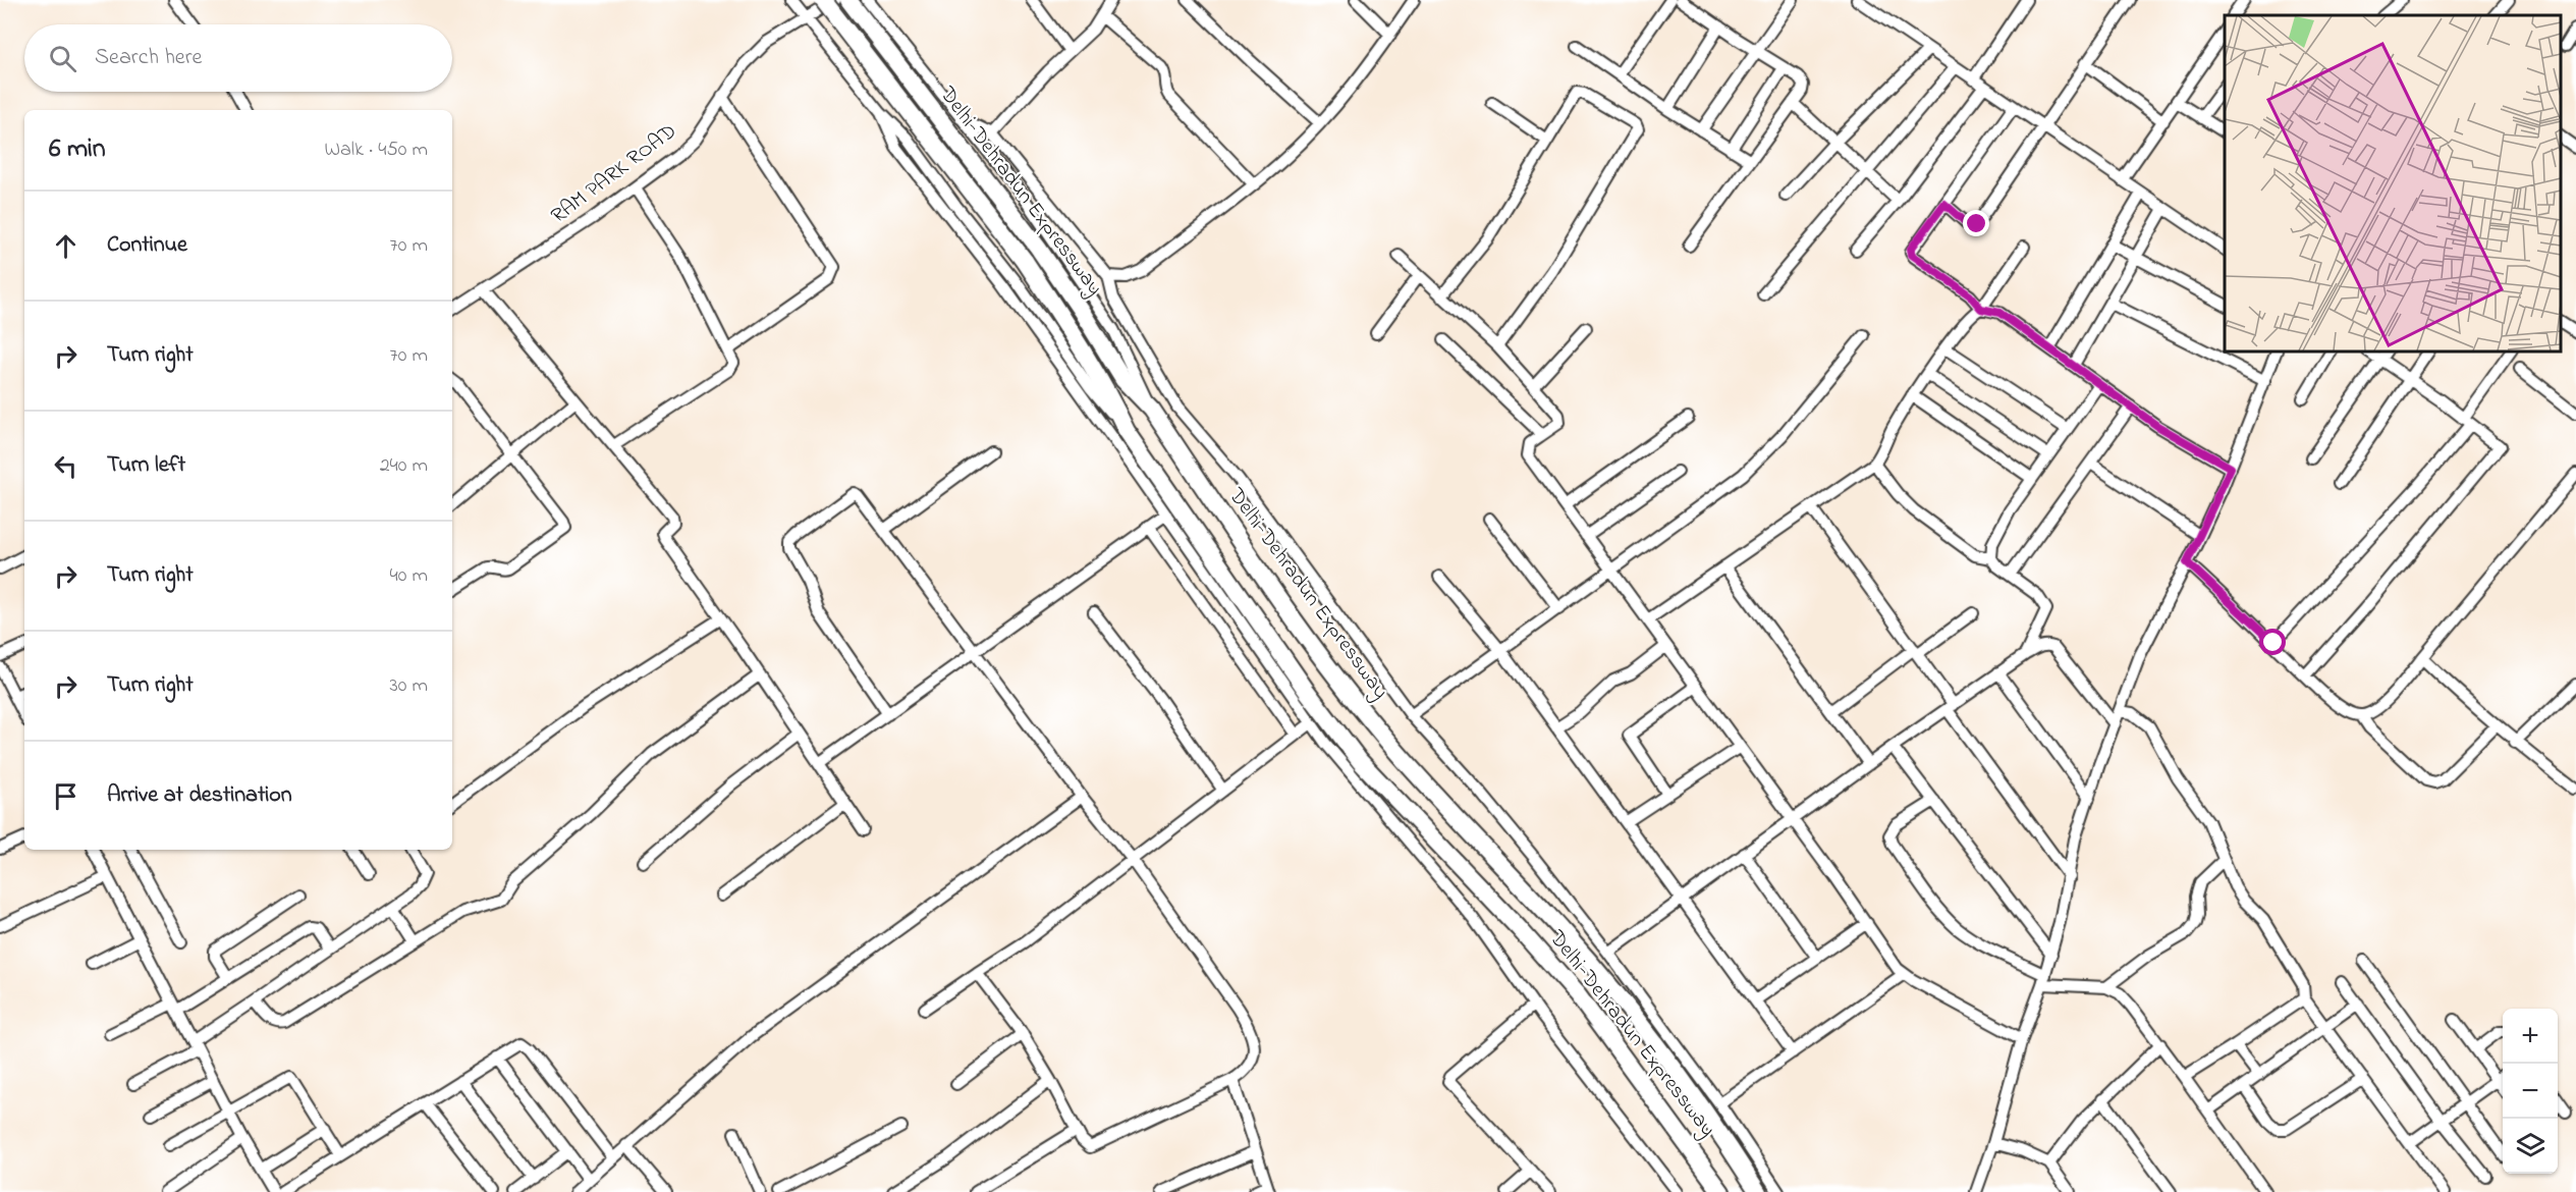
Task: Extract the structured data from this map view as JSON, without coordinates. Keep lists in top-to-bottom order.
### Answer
{
  "streets": {
    "highway": ["Delhi-Dehradun Expressway"],
    "street": ["RAM PARK ROAD"]
  },
  "page": {
    "search": "Search here",
    "heading": ["6 min", "Walk · 450 m"],
    "list": [
      ["Continue", "70 m"],
      ["Turn right", "70 m"],
      ["Turn left", "240 m"],
      ["Turn right", "40 m"],
      ["Turn right", "30 m"],
      "Arrive at destination"
    ],
    "map_buttons": ["+", "−"]
  }
}
